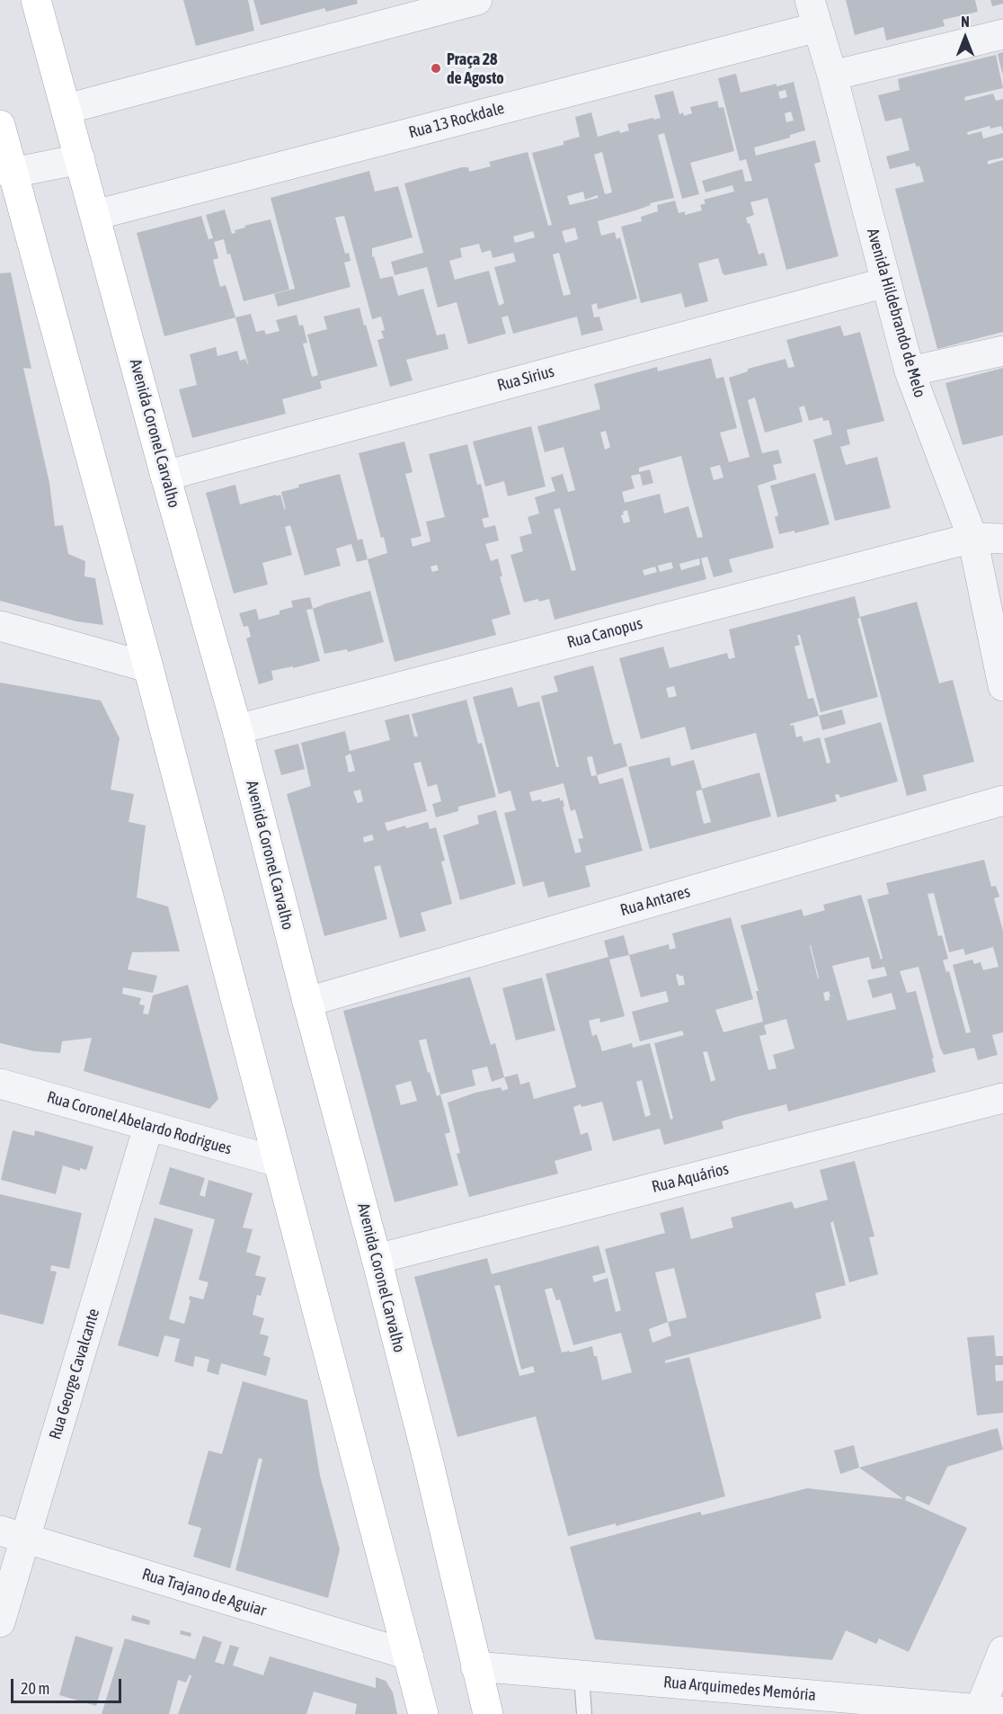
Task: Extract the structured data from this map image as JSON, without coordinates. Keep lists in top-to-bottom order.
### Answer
{
  "streets": {
    "main road": ["Avenida Coronel Carvalho"],
    "street": [
      "Rua 13 Rockdale",
      "Avenida Hildebrando de Melo",
      "Rua Sirius",
      "Rua Canopus",
      "Rua Antares",
      "Rua Coronel Abelardo Rodrigues",
      "Rua Aquários",
      "Rua George Cavalcante",
      "Rua Trajano de Aguiar",
      "Rua Arquimedes Memória"
    ]
  },
  "crossings": [
    ["Rua 13 Rockdale", "Avenida Hildebrando de Melo"],
    ["Rua 13 Rockdale", "Avenida Coronel Carvalho"],
    ["Avenida Hildebrando de Melo", "Rua Sirius"],
    ["Avenida Hildebrando de Melo", "Rua Canopus"],
    ["Rua Sirius", "Avenida Coronel Carvalho"],
    ["Avenida Coronel Carvalho", "Rua Canopus"],
    ["Avenida Coronel Carvalho", "Rua Antares"],
    ["Avenida Coronel Carvalho", "Rua Aquários"],
    ["Avenida Coronel Carvalho", "Rua Arquimedes Memória"],
    ["Rua Coronel Abelardo Rodrigues", "Rua George Cavalcante"],
    ["Rua George Cavalcante", "Rua Trajano de Aguiar"]
  ],
  "places": ["Praça 28 de Agosto"],
  "scale_bar": "20 m",
  "north": "top"
}
